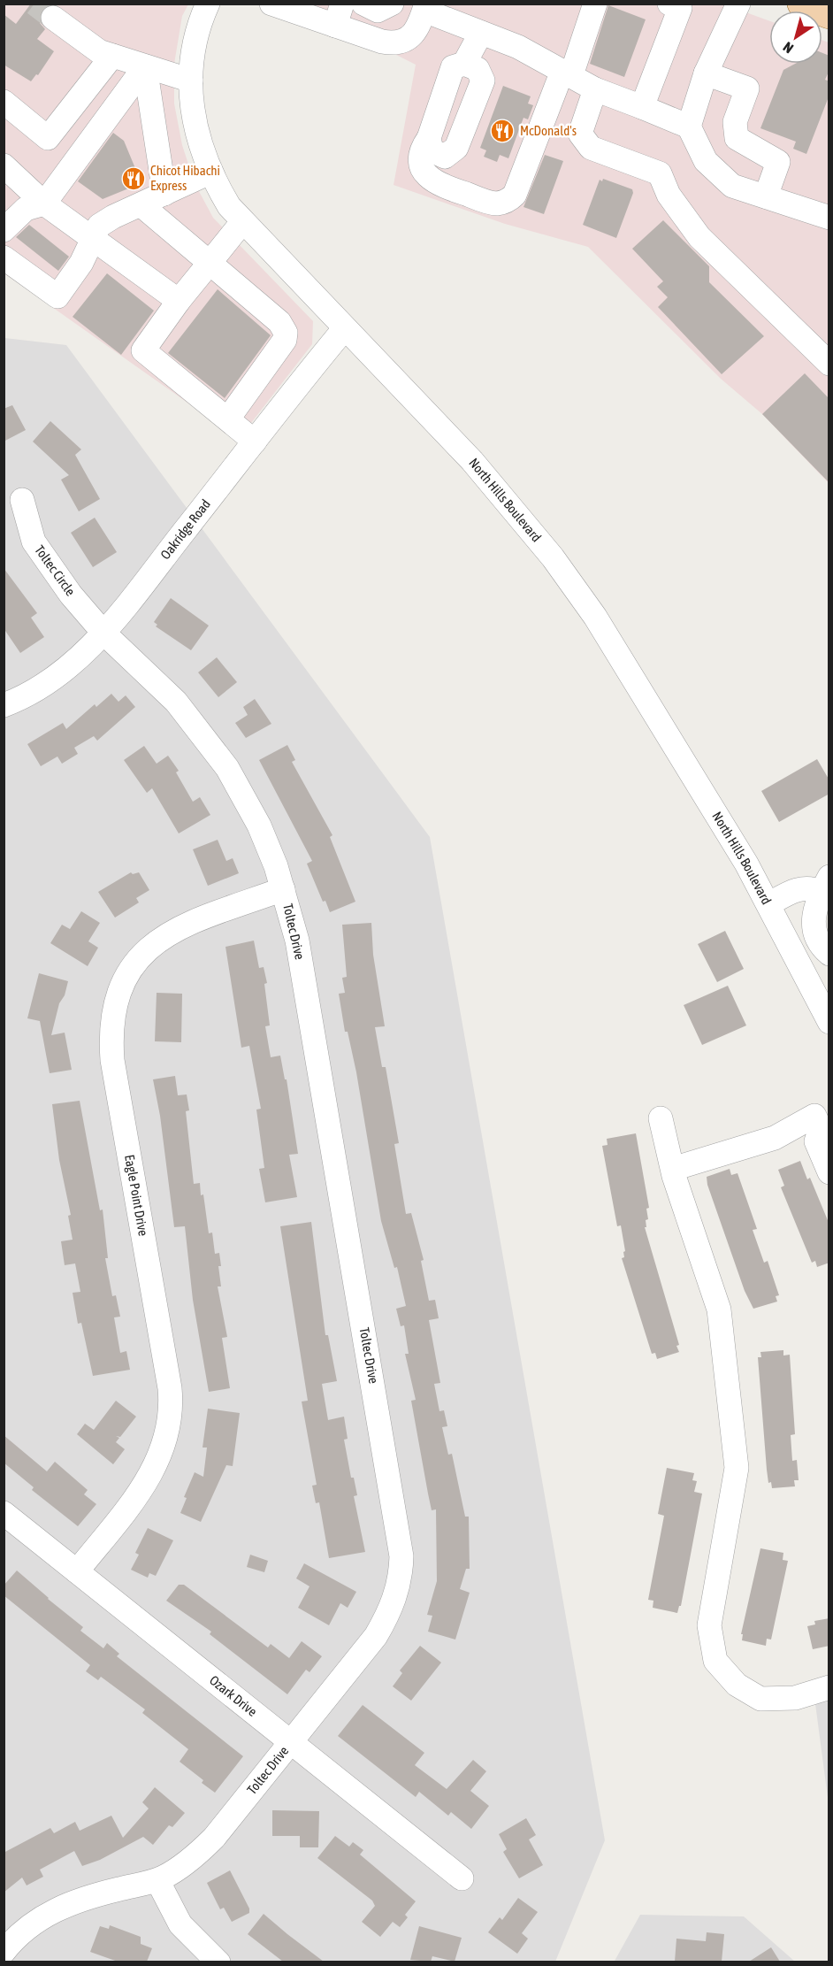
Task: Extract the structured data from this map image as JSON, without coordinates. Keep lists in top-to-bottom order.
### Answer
{
  "streets": {
    "street": [
      "North Hills Boulevard",
      "Oakridge Road",
      "Toltec Circle",
      "Toltec Drive",
      "Eagle Point Drive",
      "Ozark Drive"
    ]
  },
  "crossings": [
    ["North Hills Boulevard", "Oakridge Road"],
    ["Oakridge Road", "Toltec Circle"],
    ["Oakridge Road", "Toltec Drive"],
    ["Toltec Circle", "Toltec Drive"],
    ["Toltec Drive", "Eagle Point Drive"],
    ["Toltec Drive", "Ozark Drive"],
    ["Eagle Point Drive", "Ozark Drive"]
  ],
  "places": {
    "restaurant": ["McDonald's", "Chicot Hibachi Express"]
  },
  "north": "bottom left"
}
